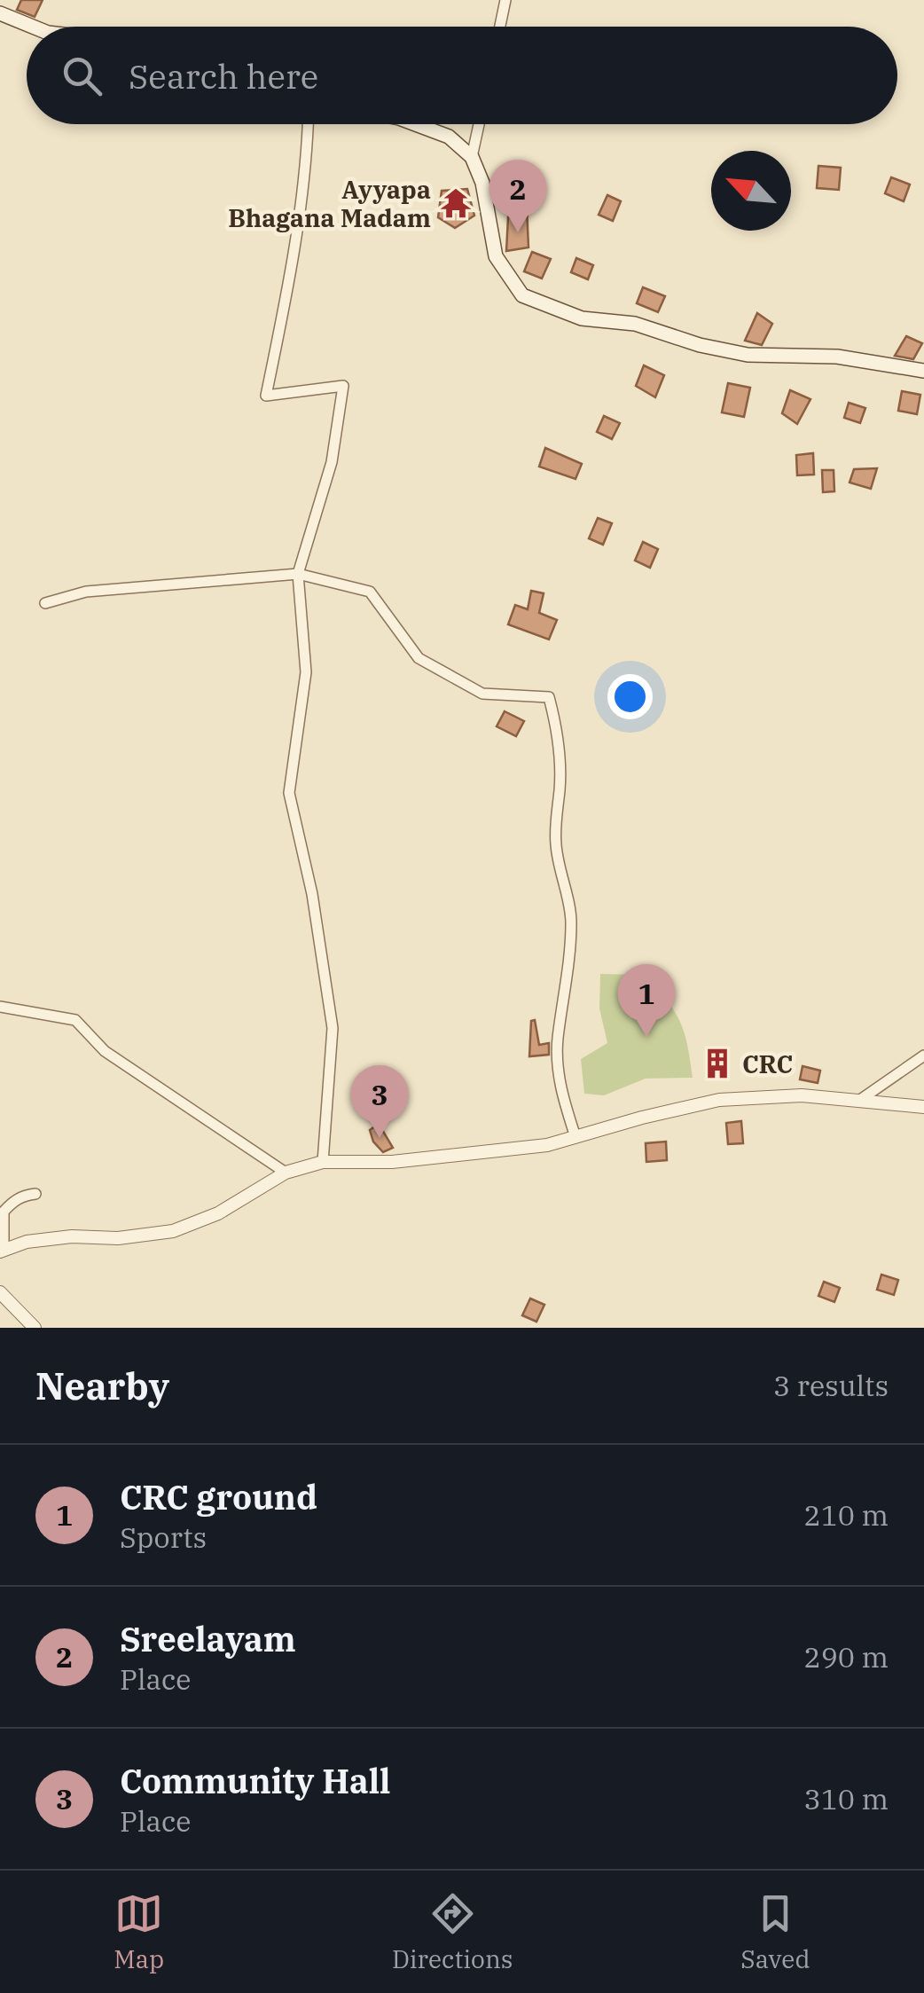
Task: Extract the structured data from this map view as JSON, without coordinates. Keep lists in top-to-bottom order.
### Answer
{
  "places": {
    "temple": ["Ayyapa Bhagana Madam"],
    "building": ["CRC"]
  },
  "north": "top left",
  "page": {
    "search": "Search here",
    "pins": ["2", "1", "3"],
    "heading": ["Nearby", "3 results"],
    "list": [
      {
        "mark": "1",
        "name": "CRC ground",
        "note": "Sports",
        "value": "210 m"
      },
      {
        "mark": "2",
        "name": "Sreelayam",
        "note": "Place",
        "value": "290 m"
      },
      {
        "mark": "3",
        "name": "Community Hall",
        "note": "Place",
        "value": "310 m"
      }
    ],
    "nav": ["Map", "Directions", "Saved"]
  }
}
